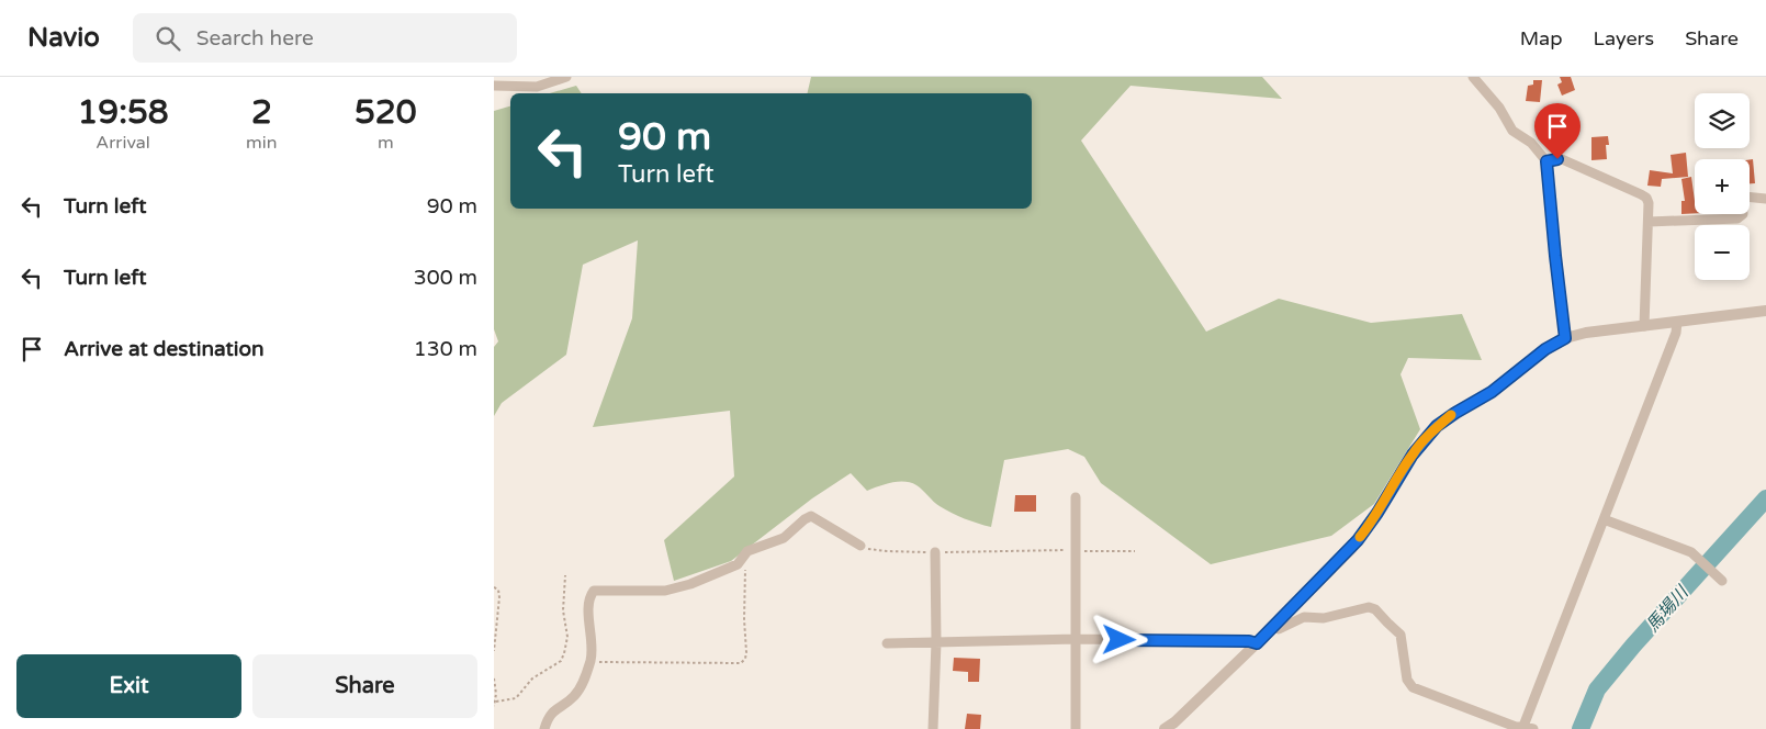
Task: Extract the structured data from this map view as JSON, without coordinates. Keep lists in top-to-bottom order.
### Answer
{
  "water": ["馬場川"],
  "page": {
    "header": "Navio",
    "search": "Search here",
    "nav": ["Map", "Layers", "Share"],
    "eta": [
      "19:58",
      "Arrival",
      "2",
      "min",
      "520",
      "m"
    ],
    "map_buttons": ["+", "−"],
    "turn": ["90 m", "Turn left"],
    "list": [
      {
        "name": "Turn left",
        "value": "90 m"
      },
      {
        "name": "Turn left",
        "value": "300 m"
      },
      {
        "name": "Arrive at destination",
        "value": "130 m"
      }
    ],
    "buttons": ["Exit", "Share"]
  }
}
